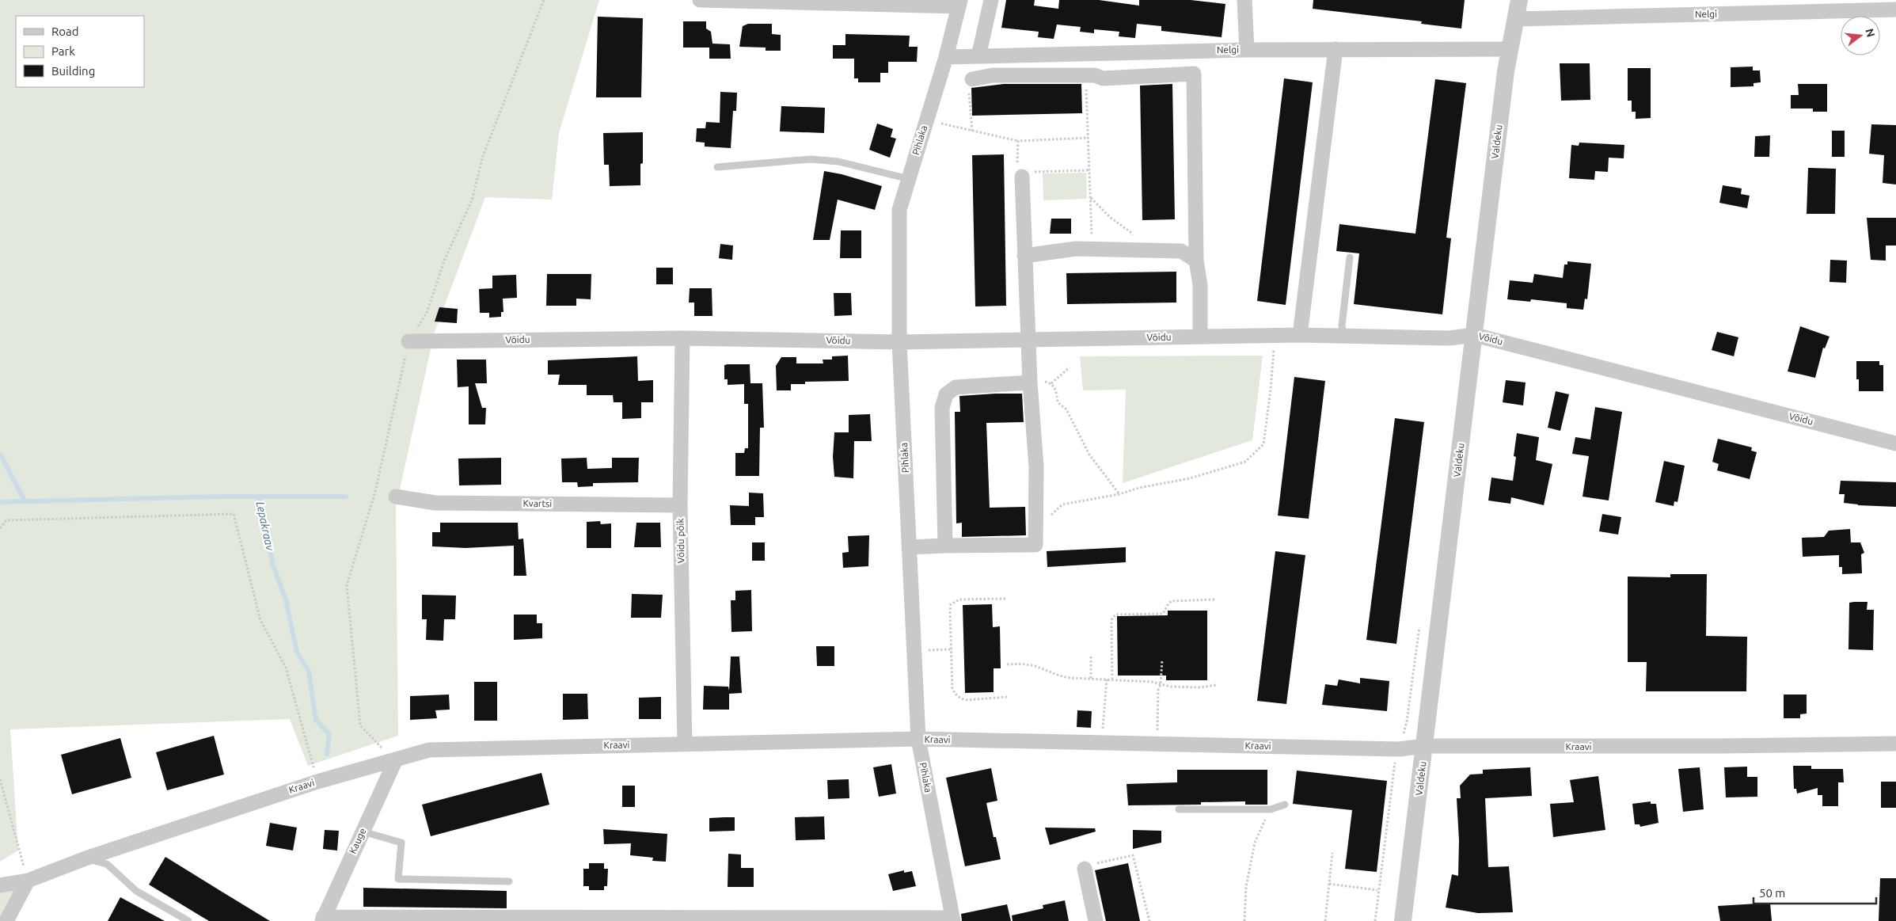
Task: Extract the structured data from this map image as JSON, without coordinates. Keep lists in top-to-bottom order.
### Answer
{
  "streets": {
    "street": [
      "Nelgi",
      "Pihlaka",
      "Valdeku",
      "Võidu",
      "Kvartsi",
      "Võidu põik",
      "Kraavi",
      "Kauge"
    ]
  },
  "crossings": [
    ["Nelgi", "Pihlaka"],
    ["Nelgi", "Valdeku"],
    ["Pihlaka", "Võidu"],
    ["Pihlaka", "Kraavi"],
    ["Valdeku", "Võidu"],
    ["Valdeku", "Kraavi"],
    ["Võidu", "Võidu põik"],
    ["Kvartsi", "Võidu põik"],
    ["Võidu põik", "Kraavi"],
    ["Kraavi", "Kauge"]
  ],
  "water": ["Lepakraav"],
  "legend": ["Road", "Park", "Building"],
  "scale_bar": "50 m",
  "north": "right"
}
